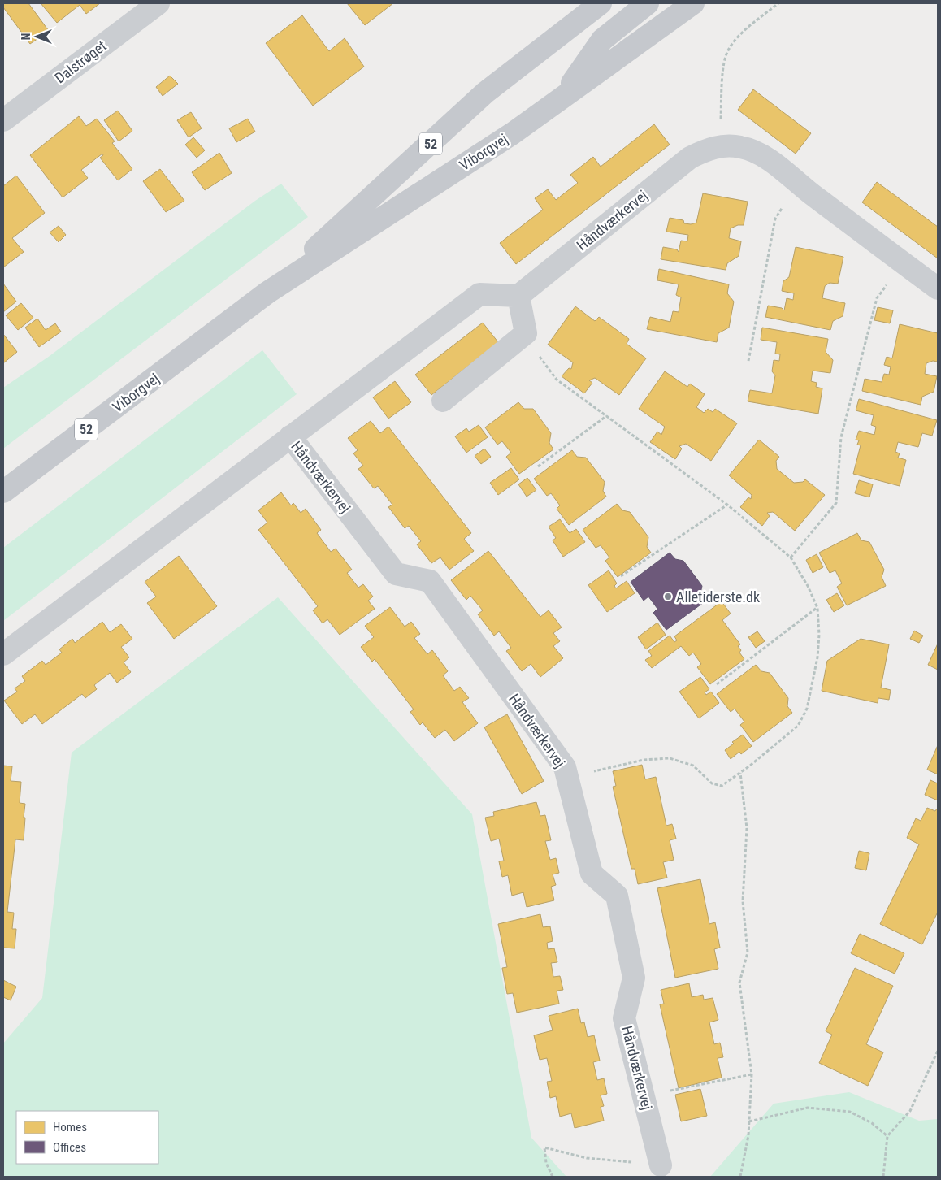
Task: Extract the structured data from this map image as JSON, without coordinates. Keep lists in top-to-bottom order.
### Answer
{
  "streets": {
    "main road": ["52", "Viborgvej"],
    "street": ["Dalstrøget", "Håndværkervej"]
  },
  "places": ["Alletiderste.dk"],
  "legend": ["Homes", "Offices"],
  "north": "left"
}
